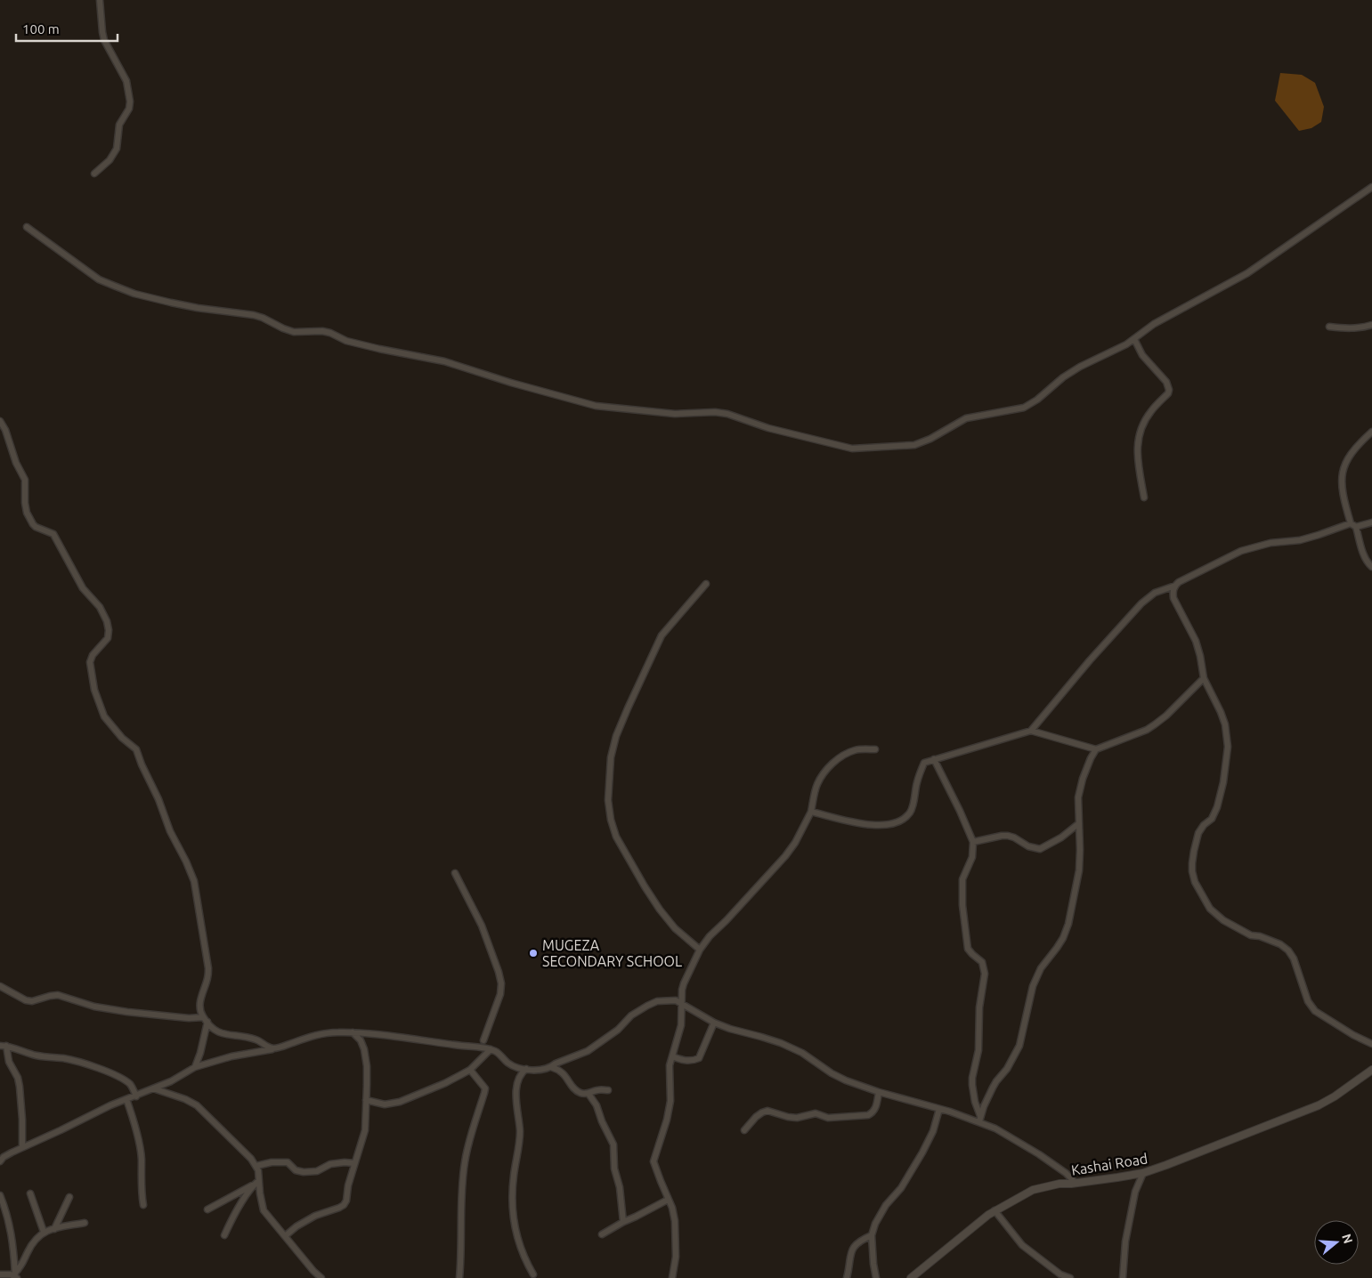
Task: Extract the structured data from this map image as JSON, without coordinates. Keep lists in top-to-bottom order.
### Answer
{
  "streets": {
    "street": ["Kashai Road"]
  },
  "places": ["MUGEZA SECONDARY SCHOOL"],
  "scale_bar": "100 m",
  "north": "right"
}
